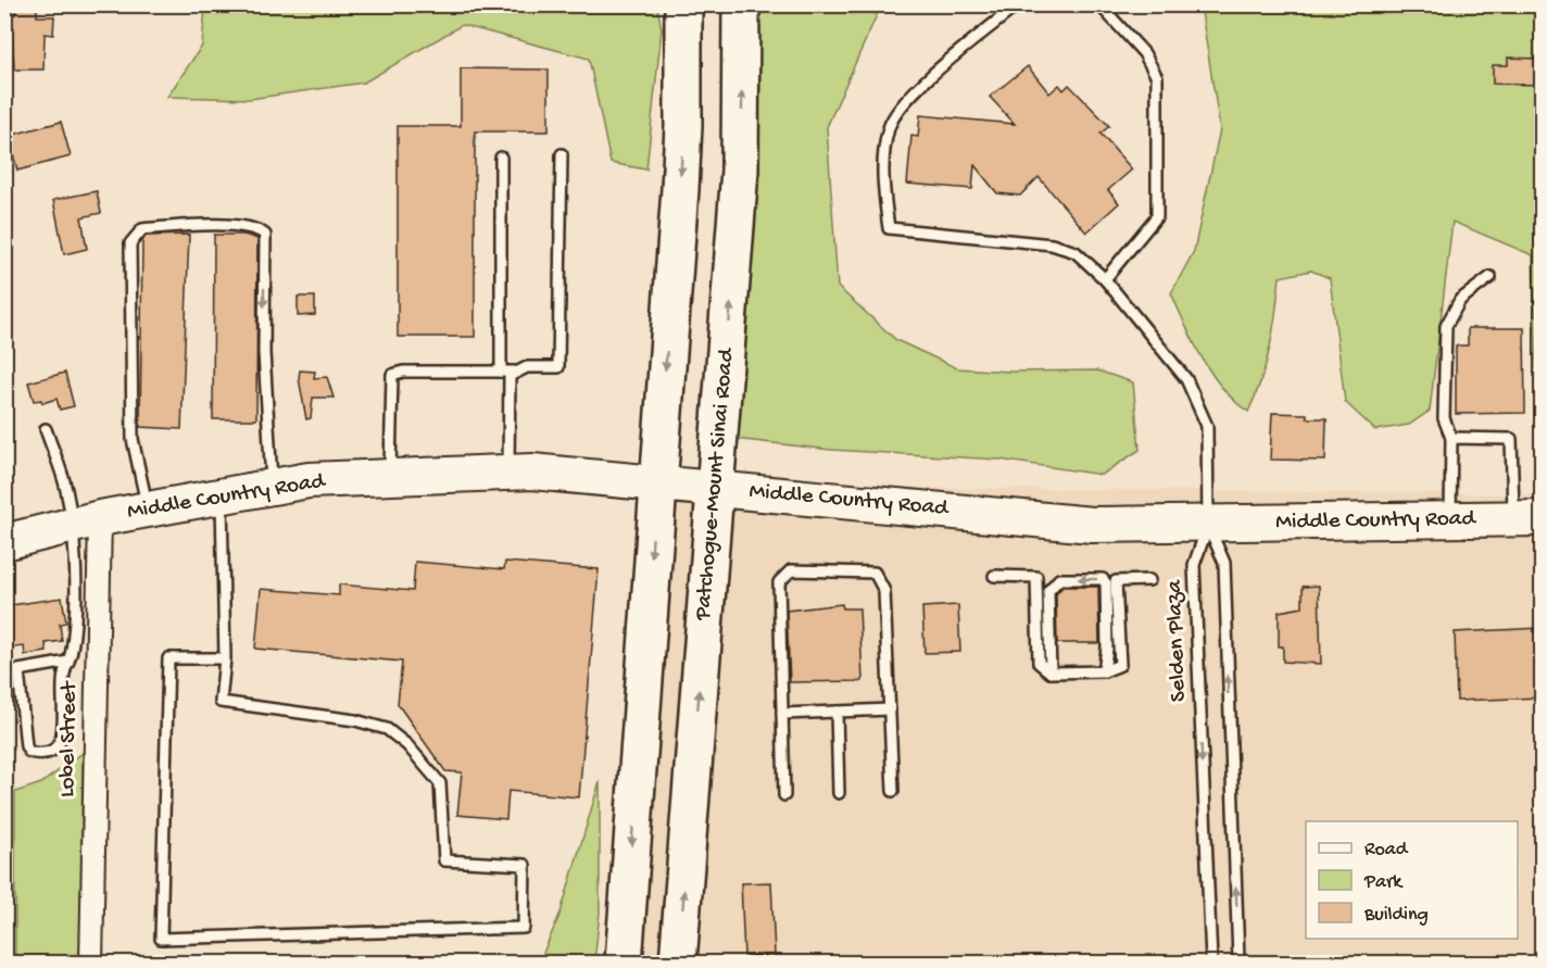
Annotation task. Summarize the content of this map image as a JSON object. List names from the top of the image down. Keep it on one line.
{"streets":{"highway":["Patchogue-Mount Sinai Road"],"main road":["Middle Country Road"],"street":["Lobel Street"],"lane":["Selden Plaza"]},"crossings":[["Patchogue-Mount Sinai Road","Middle Country Road"],["Middle Country Road","Selden Plaza"],["Middle Country Road","Lobel Street"]],"legend":["Road","Park","Building"]}
